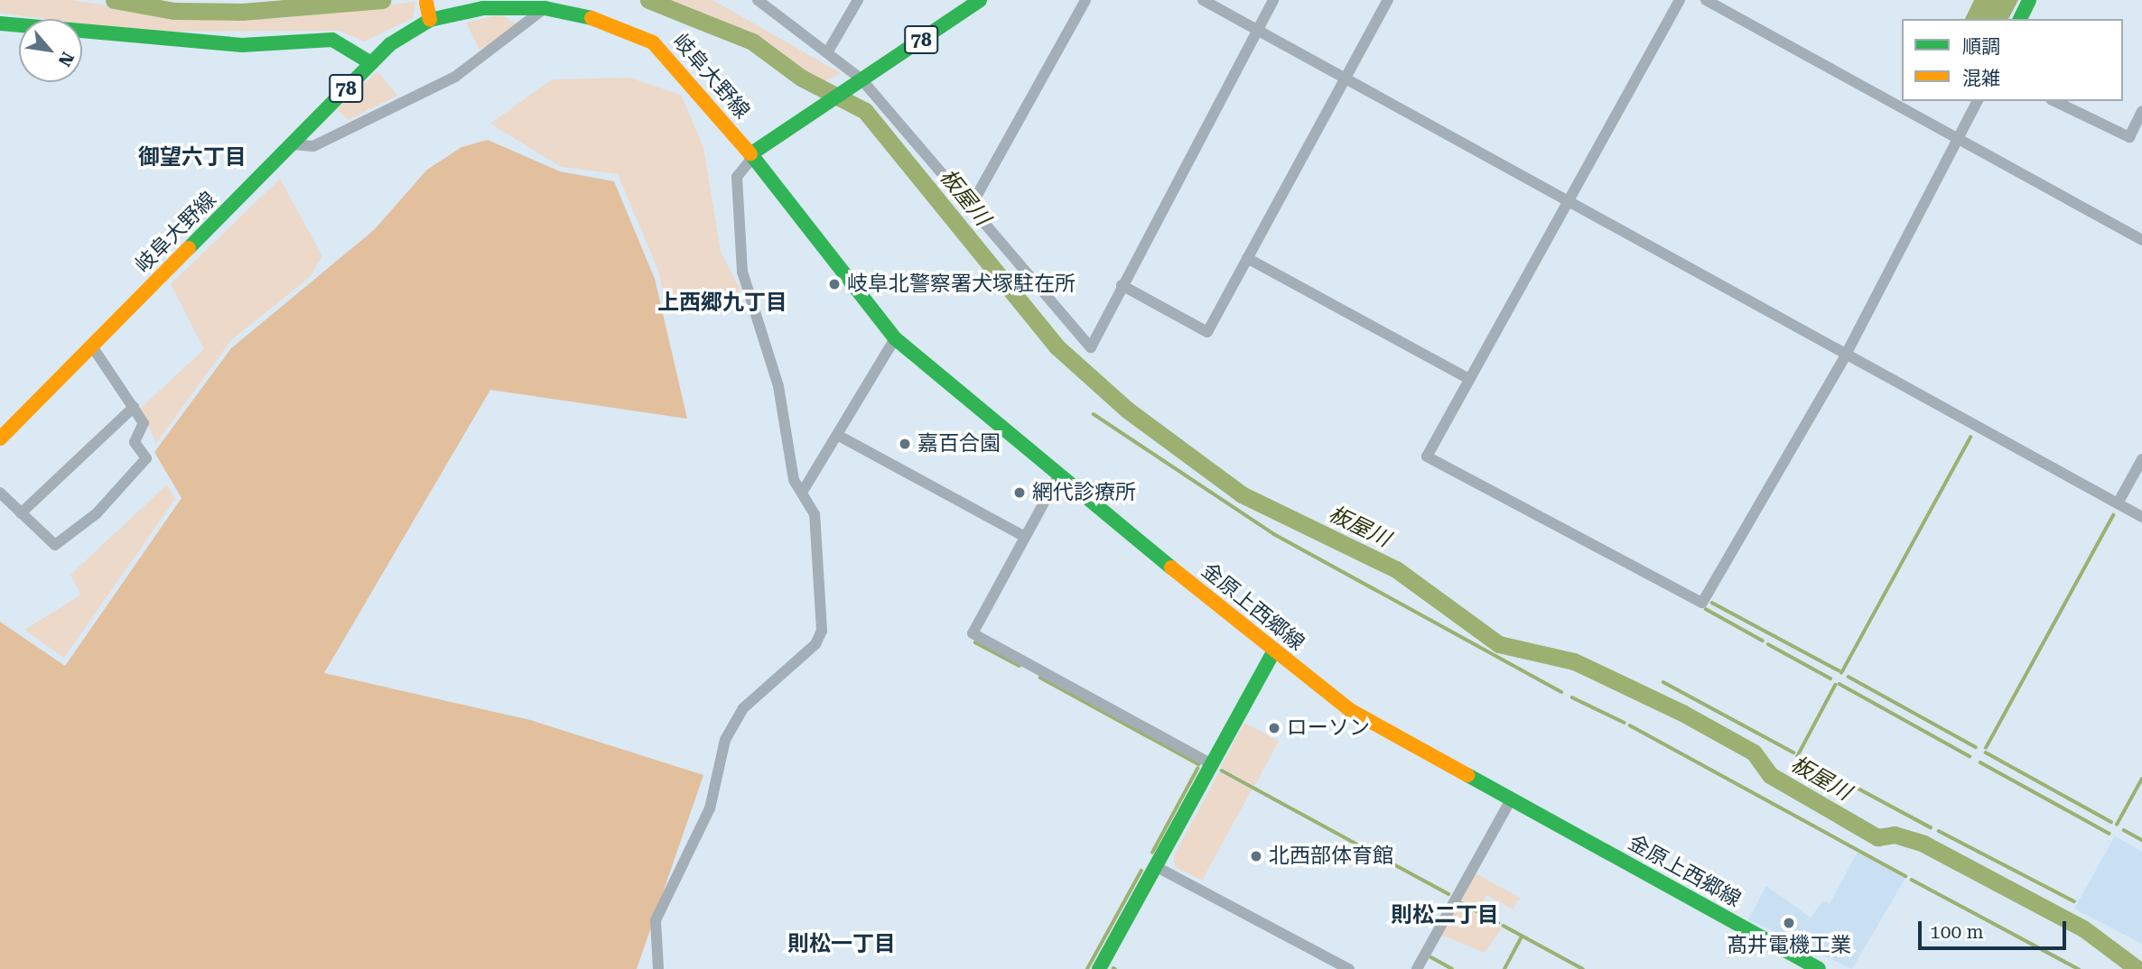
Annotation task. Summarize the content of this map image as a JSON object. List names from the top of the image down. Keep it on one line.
{"streets":{"main road":["78","岐阜大野線","金原上西郷線"]},"crossings":[["78","岐阜大野線"],["78","金原上西郷線"],["岐阜大野線","金原上西郷線"]],"districts":["御望六丁目","上西郷九丁目","則松二丁目","則松一丁目"],"water":["板屋川"],"places":["岐阜北警察署犬塚駐在所","嘉百合園","網代診療所","ローソン","北西部体育館","髙井電機工業"],"legend":["順調","混雑"],"scale_bar":"100 m","north":"bottom right"}
